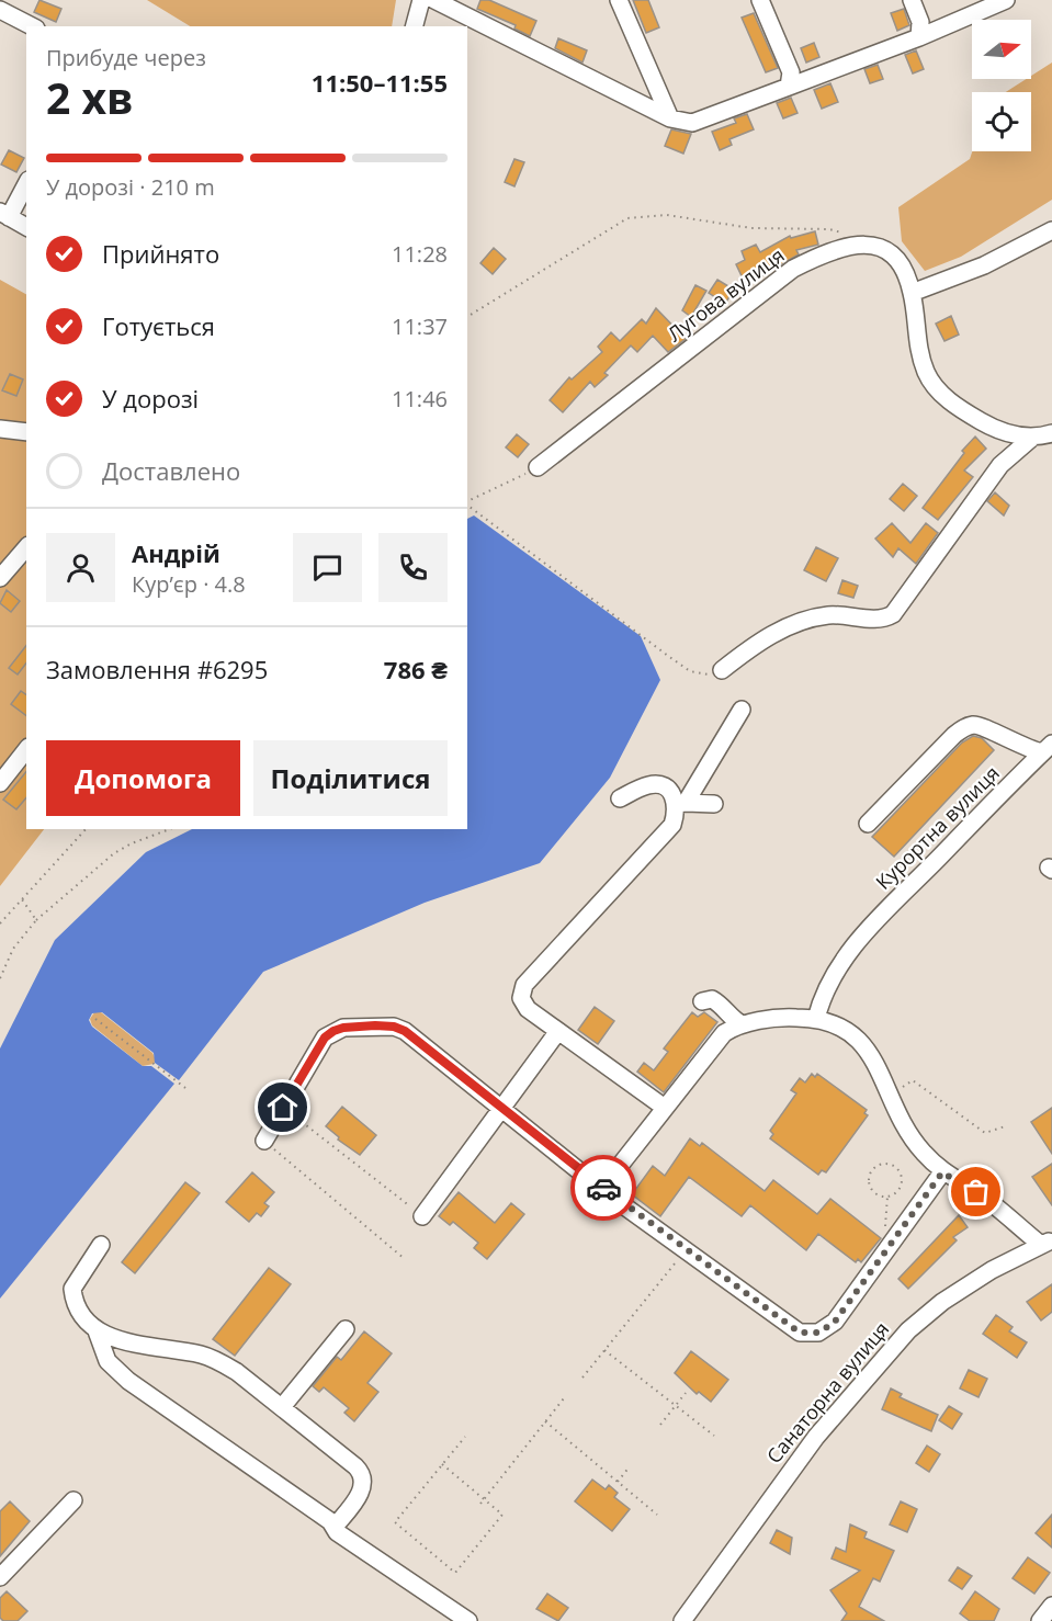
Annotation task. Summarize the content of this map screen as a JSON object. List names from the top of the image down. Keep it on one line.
{"streets":{"street":["Лугова вулиця","Курортна вулиця","Санаторна вулиця"]},"north":"right","page":{"heading":["2 хв","Прибуде через","11:50–11:55"],"panel":["Андрій","Кур’єр · 4.8","Замовлення #6295","786 ₴"],"bar":"У дорозі · 210 m","list":[["Прийнято","11:28"],["Готується","11:37"],["У дорозі","11:46"],"Доставлено"],"buttons":["Допомога","Поділитися"]}}
